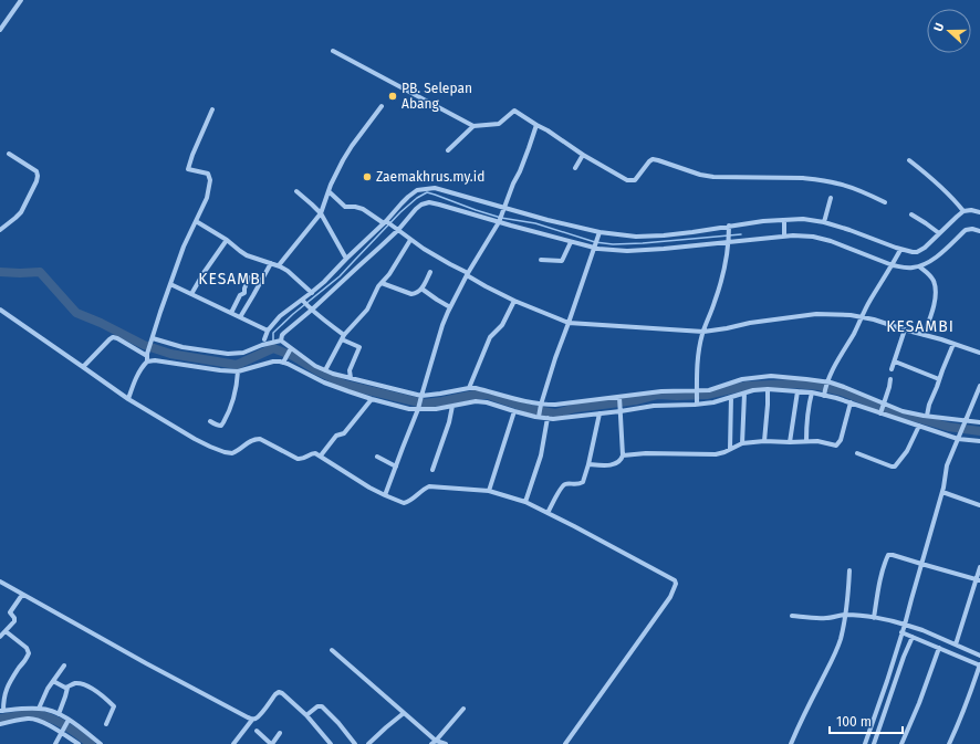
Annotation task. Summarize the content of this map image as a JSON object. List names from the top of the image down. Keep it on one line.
{"districts":["KESAMBI","KESAMBI"],"places":["PB. Selepan Abang","Zaemakhrus.my.id"],"scale_bar":"100 m","north":"left"}
